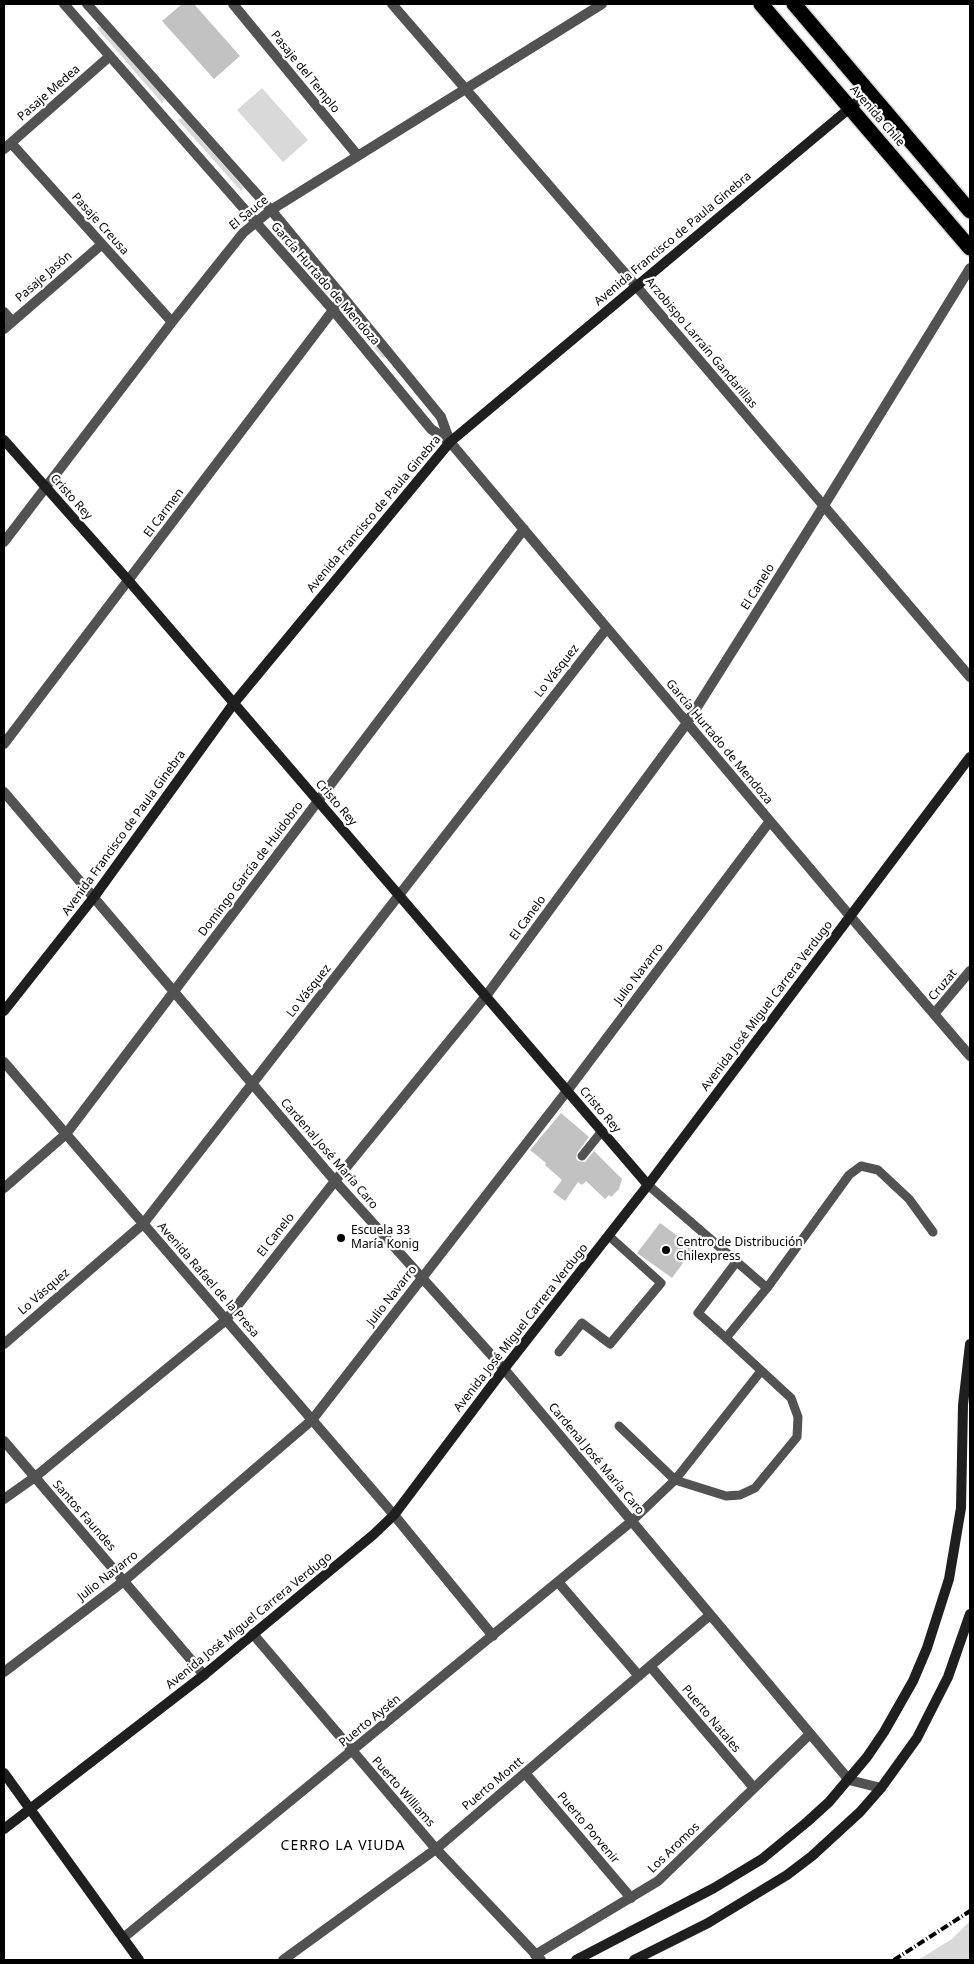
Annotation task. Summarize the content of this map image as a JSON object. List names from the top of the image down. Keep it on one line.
{"streets":{"highway":["Avenida Chile"],"street":["Pasaje del Templo","Pasaje Medea","El Sauce","Pasaje Creusa","Avenida Francisco de Paula Ginebra","Pasaje Jasón","García Hurtado de Mendoza","Arzobispo Larraín Gandarillas","Cristo Rey","El Carmen","El Canelo","Lo Vásquez","Domingo García de Huidobro","Julio Navarro","Cruzat","Avenida José Miguel Carrera Verdugo","Cardenal José María Caro","Avenida Rafael de la Presa","Santos Faundes","Puerto Natales","Puerto Aysén","Puerto Montt","Puerto Williams","Puerto Porvenir","Los Aromos"]},"crossings":[["Pasaje del Templo","El Sauce"],["Pasaje Medea","Pasaje Creusa"],["Pasaje Medea","García Hurtado de Mendoza"],["Avenida Chile","Avenida Francisco de Paula Ginebra"],["El Sauce","Pasaje Creusa"],["El Sauce","García Hurtado de Mendoza"],["El Sauce","Arzobispo Larraín Gandarillas"],["El Sauce","Cristo Rey"],["Pasaje Creusa","Pasaje Jasón"],["Avenida Francisco de Paula Ginebra","García Hurtado de Mendoza"],["Avenida Francisco de Paula Ginebra","Arzobispo Larraín Gandarillas"],["Avenida Francisco de Paula Ginebra","Cristo Rey"],["Avenida Francisco de Paula Ginebra","Cardenal José María Caro"],["García Hurtado de Mendoza","El Carmen"],["García Hurtado de Mendoza","El Canelo"],["García Hurtado de Mendoza","Lo Vásquez"],["García Hurtado de Mendoza","Domingo García de Huidobro"],["García Hurtado de Mendoza","Julio Navarro"],["García Hurtado de Mendoza","Cruzat"],["García Hurtado de Mendoza","Avenida José Miguel Carrera Verdugo"],["Arzobispo Larraín Gandarillas","El Canelo"],["Cristo Rey","El Carmen"],["Cristo Rey","El Canelo"],["Cristo Rey","Lo Vásquez"],["Cristo Rey","Domingo García de Huidobro"],["Cristo Rey","Julio Navarro"],["Cristo Rey","Avenida José Miguel Carrera Verdugo"],["El Canelo","Cardenal José María Caro"],["El Canelo","Avenida Rafael de la Presa"],["El Canelo","Santos Faundes"],["Lo Vásquez","Cardenal José María Caro"],["Lo Vásquez","Avenida Rafael de la Presa"],["Domingo García de Huidobro","Cardenal José María Caro"],["Domingo García de Huidobro","Avenida Rafael de la Presa"],["Julio Navarro","Cardenal José María Caro"],["Julio Navarro","Avenida Rafael de la Presa"],["Julio Navarro","Santos Faundes"],["Avenida José Miguel Carrera Verdugo","Cardenal José María Caro"],["Avenida José Miguel Carrera Verdugo","Avenida Rafael de la Presa"],["Avenida José Miguel Carrera Verdugo","Santos Faundes"],["Avenida José Miguel Carrera Verdugo","Puerto Williams"],["Cardenal José María Caro","Puerto Aysén"],["Cardenal José María Caro","Puerto Montt"],["Cardenal José María Caro","Los Aromos"],["Puerto Natales","Puerto Montt"],["Puerto Natales","Los Aromos"],["Puerto Aysén","Puerto Williams"],["Puerto Montt","Puerto Williams"],["Puerto Montt","Puerto Porvenir"],["Puerto Williams","Los Aromos"],["Puerto Porvenir","Los Aromos"]],"districts":["CERRO LA VIUDA"],"places":["Escuela 33 María Konig","Centro de Distribución Chilexpress"]}
